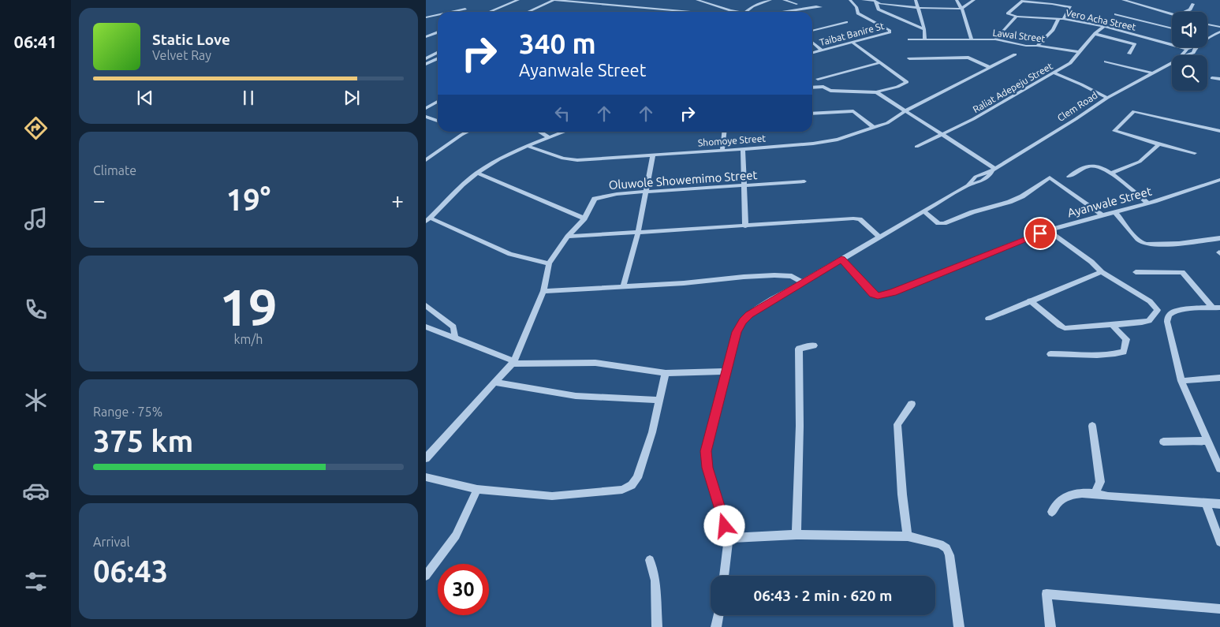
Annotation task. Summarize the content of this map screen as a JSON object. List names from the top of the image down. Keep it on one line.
{"streets":{"street":["Vero Acha Street","Taibat Banire St","Lawal Street","Raliat Adepeju Street","Clem Road","Shomoye Street","Oluwole Showemimo Street","Ayanwale Street"]},"crossings":[["Vero Acha Street","Raliat Adepeju Street"],["Vero Acha Street","Clem Road"],["Lawal Street","Raliat Adepeju Street"]],"page":{"tabs":"06:41","turn":["340 m","Ayanwale Street"],"song":["Static Love","Velvet Ray"],"tile":["Climate",["19","km/h"],["Range · 75%","375 km"],["Arrival","06:43"]],"heat":["−","19°","+"],"limit":"30","trip":"06:43 · 2 min · 620 m"}}
